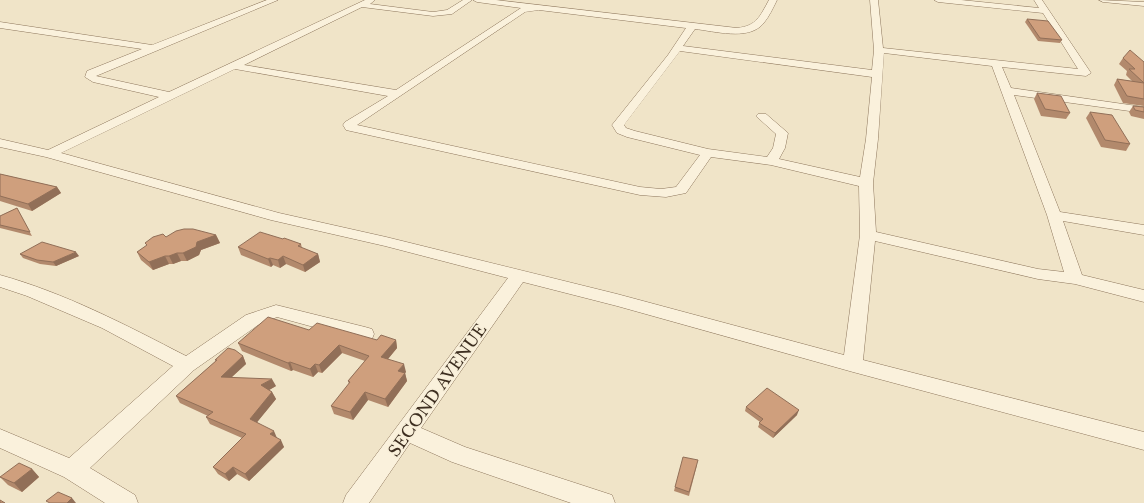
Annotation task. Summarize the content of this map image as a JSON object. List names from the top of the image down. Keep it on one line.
{"streets":{"street":["SECOND AVENUE"]}}
